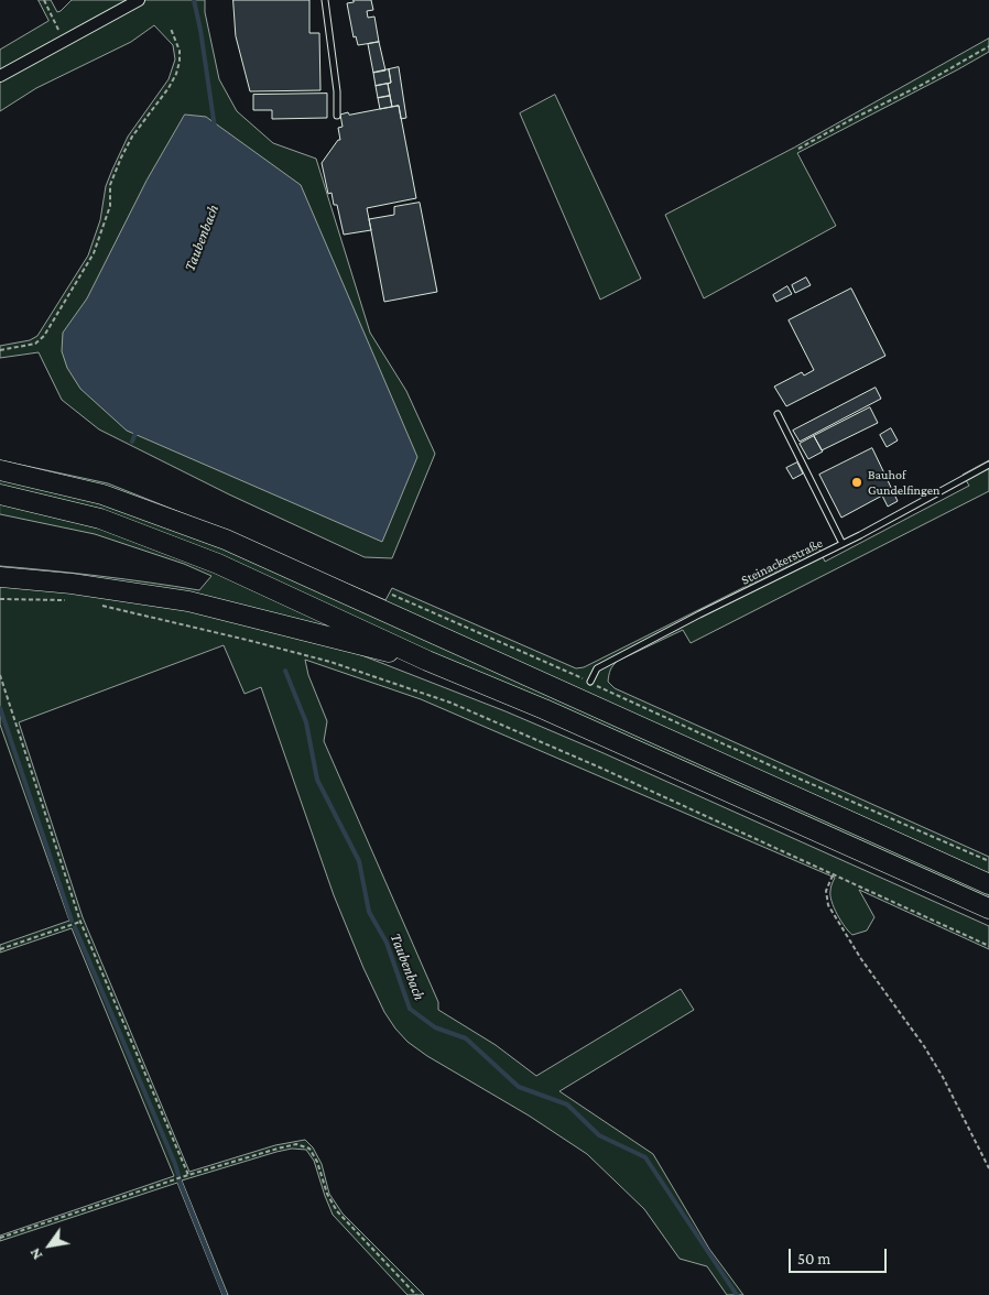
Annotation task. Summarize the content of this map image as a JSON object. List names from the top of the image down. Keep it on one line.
{"streets":{"lane":["Steinackerstraße"]},"water":["Taubenbach"],"places":["Bauhof Gundelfingen"],"scale_bar":"50 m","north":"bottom left"}
